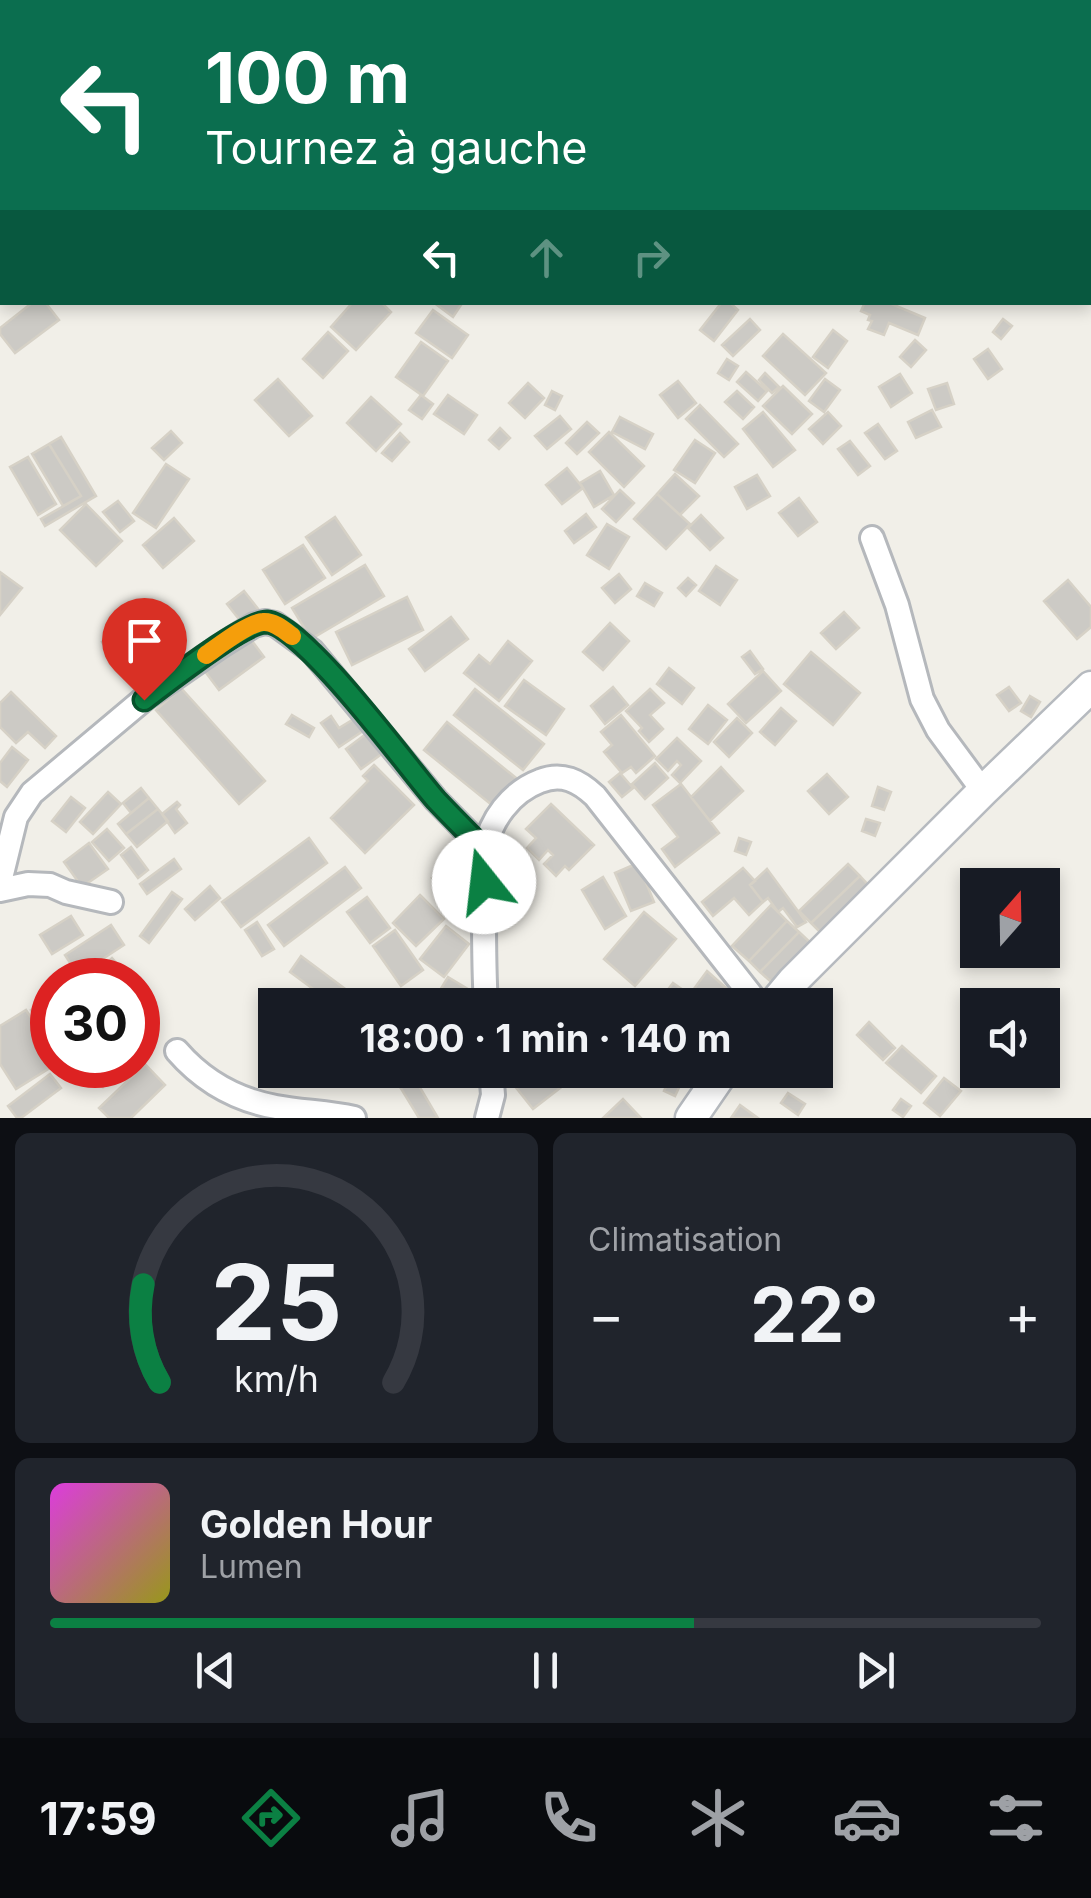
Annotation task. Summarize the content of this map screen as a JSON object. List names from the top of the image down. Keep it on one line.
{"north":"top","page":{"turn":["100 m","Tournez à gauche"],"limit":"30","trip":"18:00 · 1 min · 140 m","tile":"Climatisation","heat":["−","22°","+"],"song":["Golden Hour","Lumen"],"tabs":"17:59","gauge":["25","km/h"]}}
